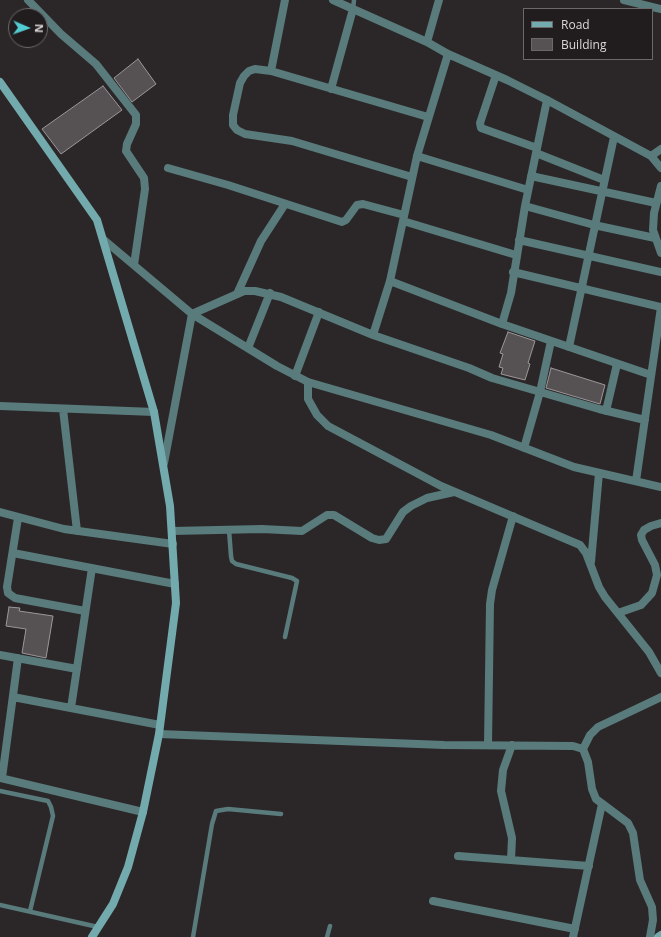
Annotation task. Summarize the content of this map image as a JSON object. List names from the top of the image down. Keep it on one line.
{"legend":["Road","Building"],"north":"right"}
